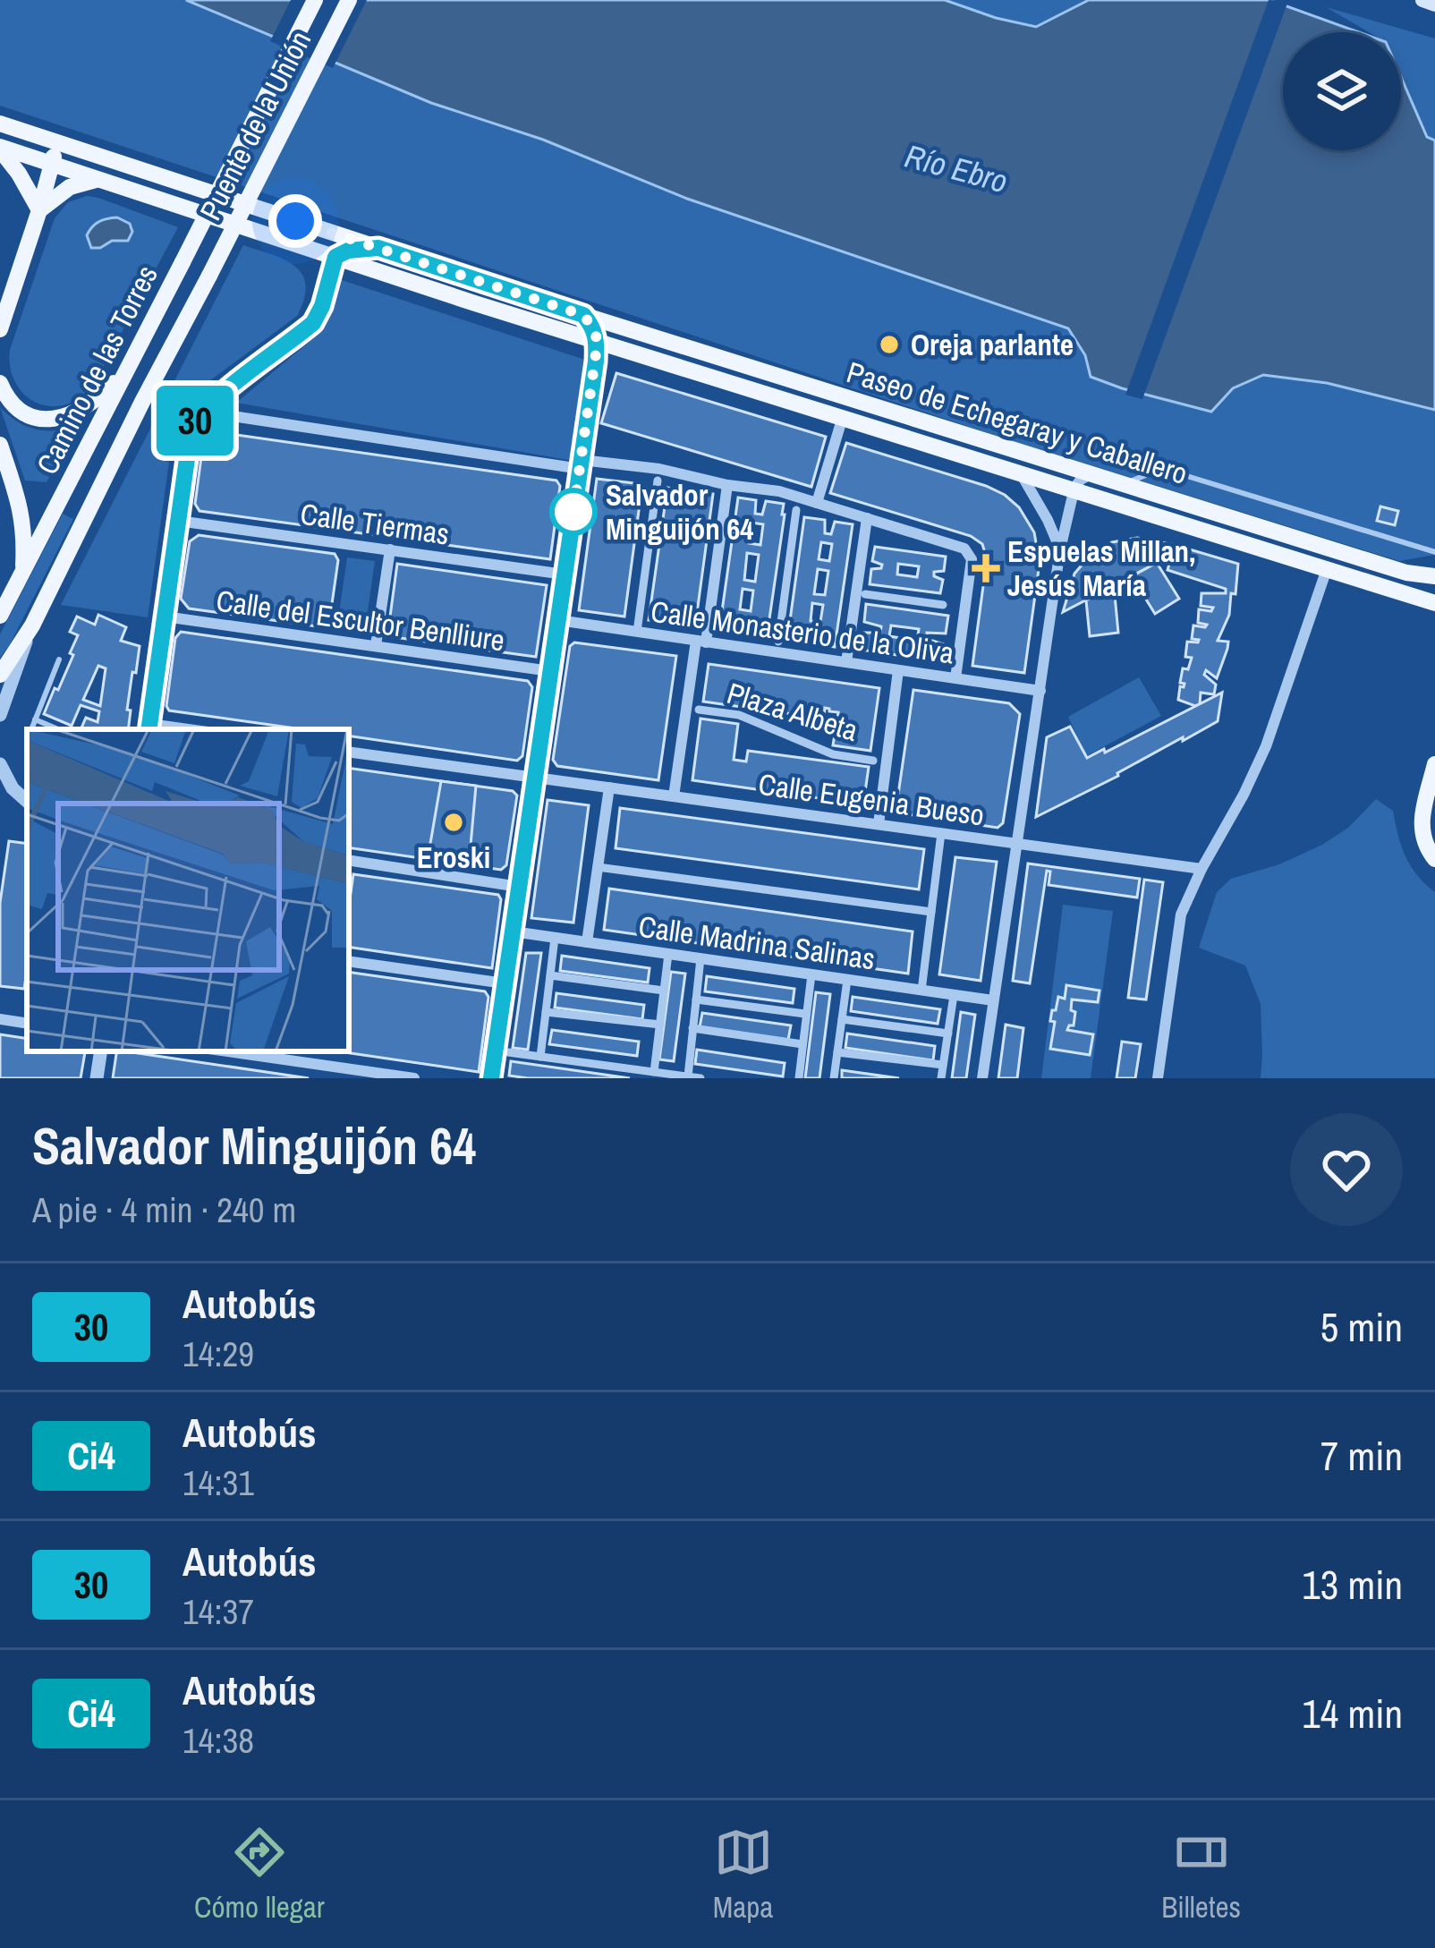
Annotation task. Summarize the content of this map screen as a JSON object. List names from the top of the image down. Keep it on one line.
{"streets":{"main road":["Puente de la Unión","Camino de las Torres","Paseo de Echegaray y Caballero"],"street":["Calle Tiermas","Calle del Escultor Benlliure","Calle Monasterio de la Oliva","Plaza Albeta","Calle Eugenia Bueso","Calle Madrina Salinas"]},"crossings":[["Puente de la Unión","Camino de las Torres"]],"water":["Río Ebro"],"places":{"other":["Oreja parlante","Salvador Minguijón 64","Eroski"],"health":["Espuelas Millan, Jesús María"]},"lines":["bus line 30"],"page":{"on_map":"30","heading":["Salvador Minguijón 64","A pie · 4 min · 240 m"],"list":[{"mark":"30","name":"Autobús","note":"14:29","value":"5 min"},{"mark":"Ci4","name":"Autobús","note":"14:31","value":"7 min"},{"mark":"30","name":"Autobús","note":"14:37","value":"13 min"},{"mark":"Ci4","name":"Autobús","note":"14:38","value":"14 min"}],"tabs":["Cómo llegar","Mapa","Billetes"]}}
